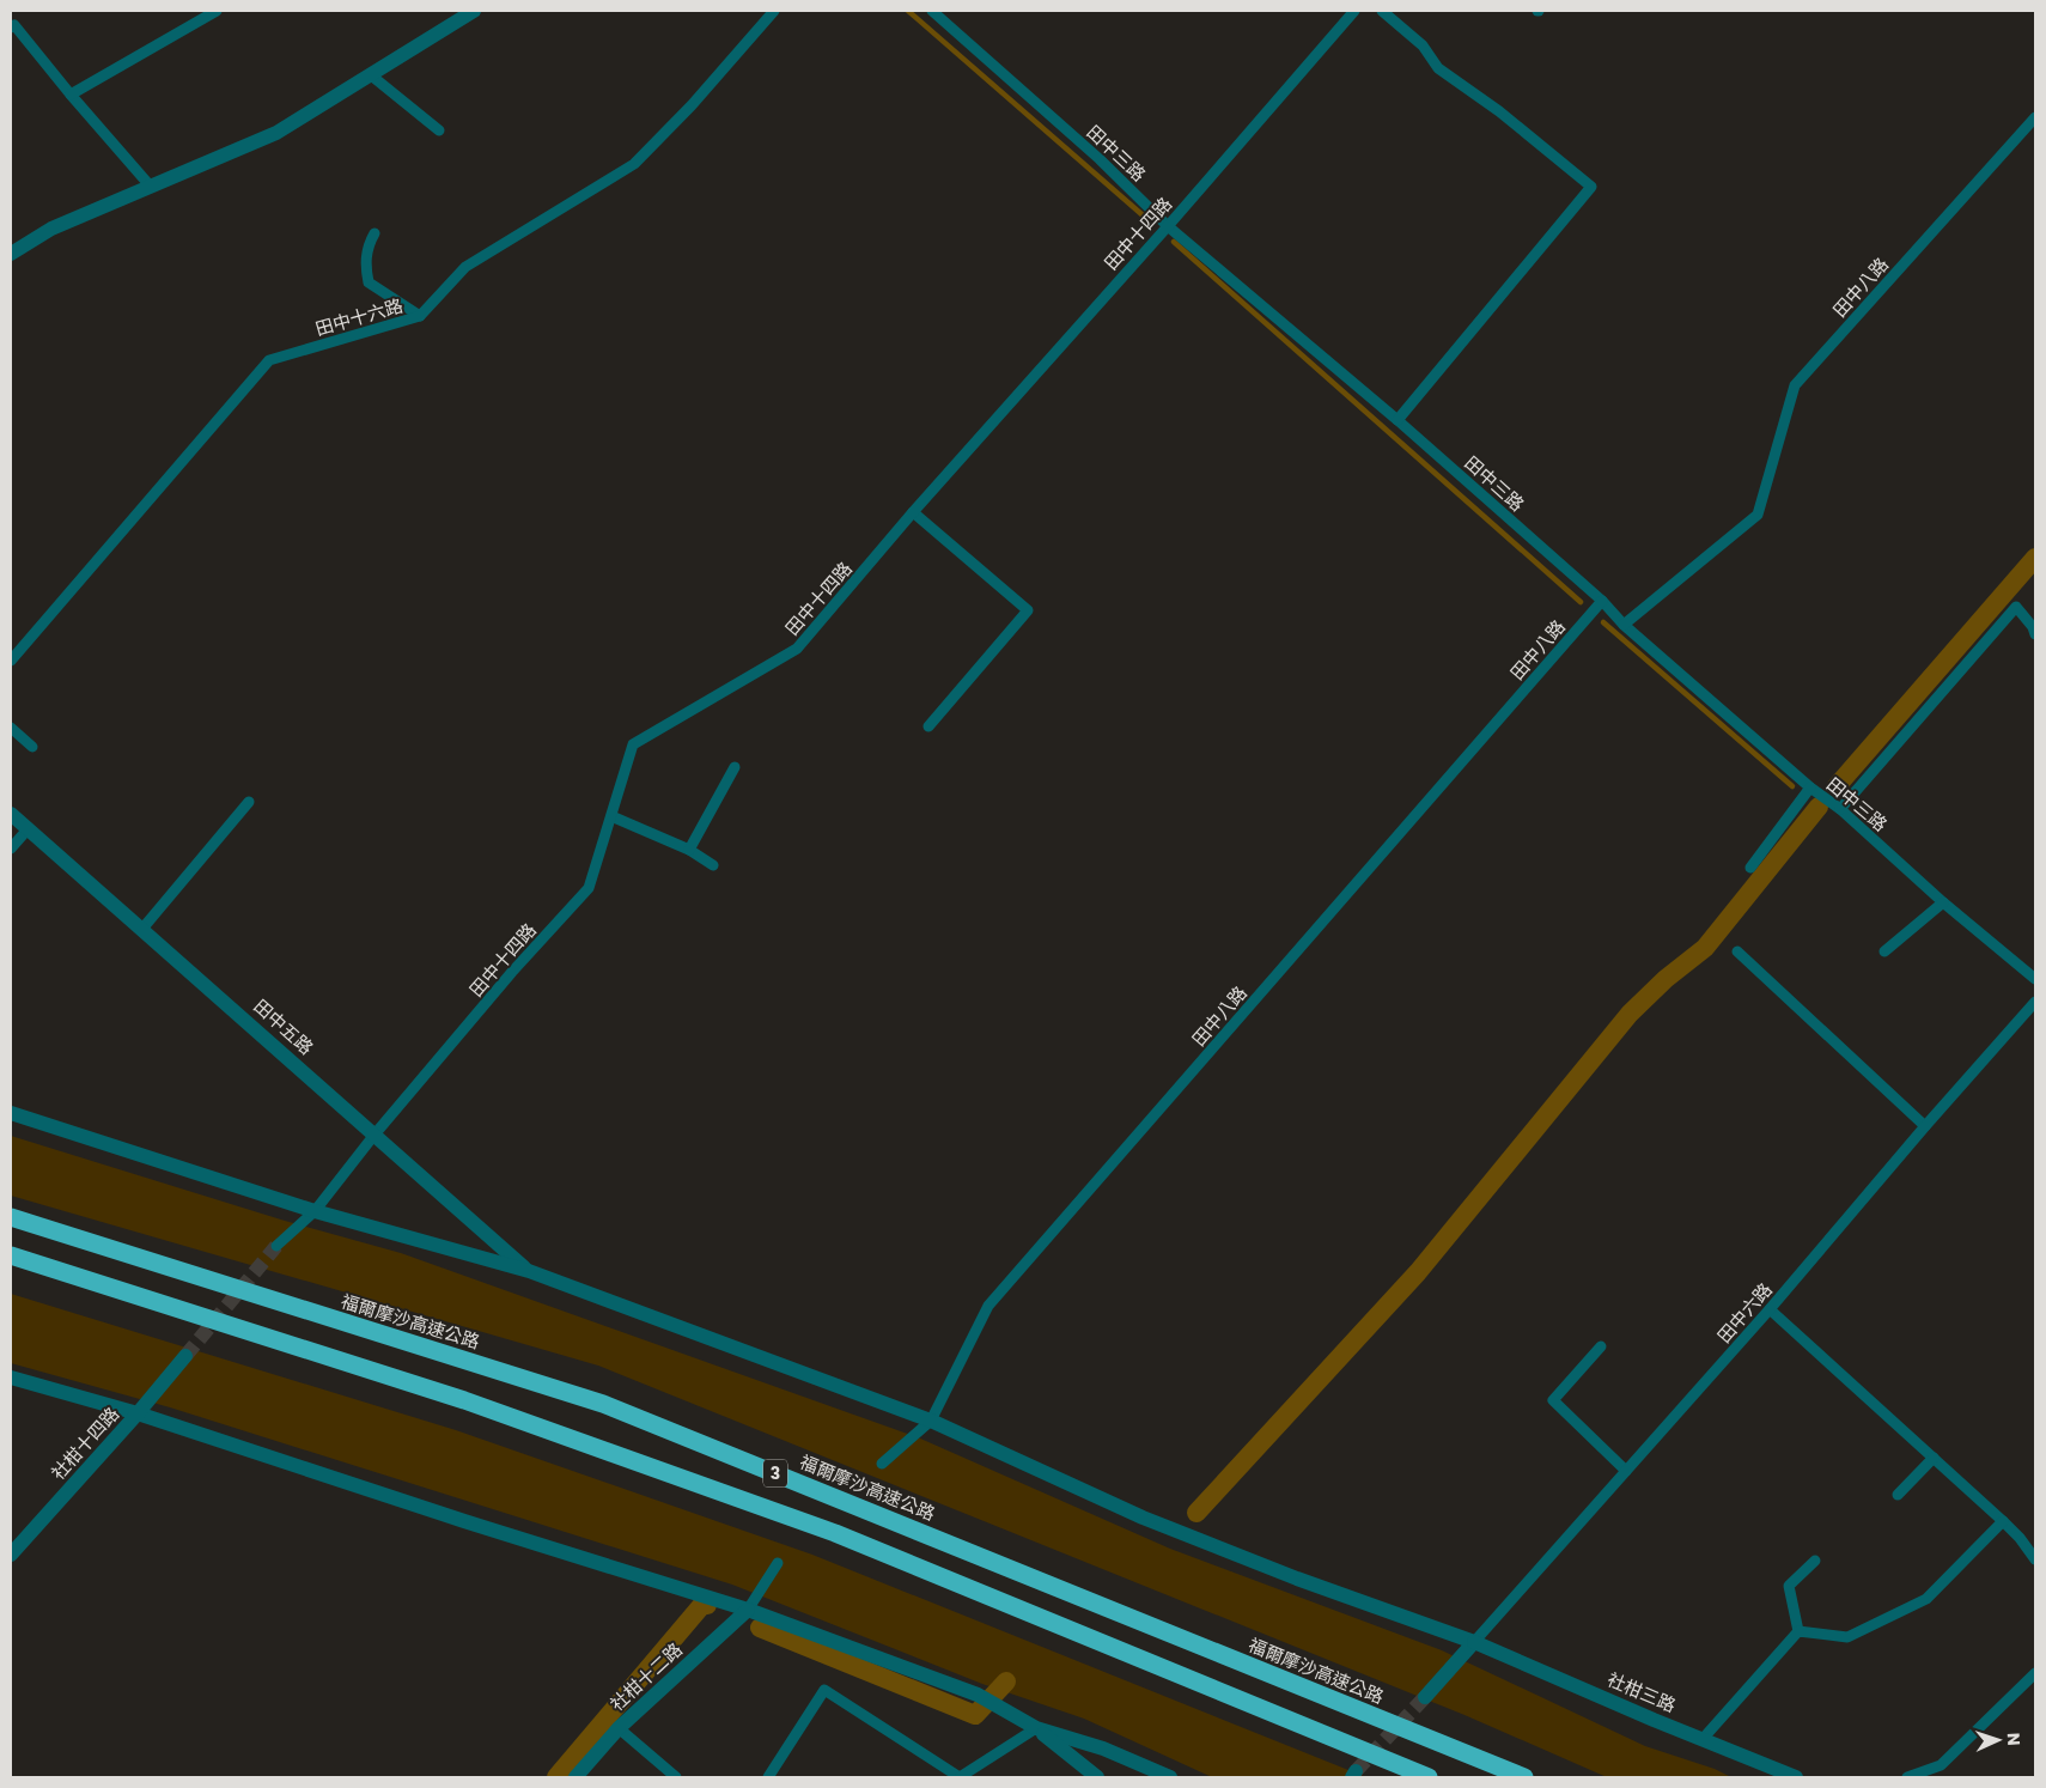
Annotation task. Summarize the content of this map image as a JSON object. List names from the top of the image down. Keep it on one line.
{"streets":{"highway":["福爾摩沙高速公路","3"],"street":["田中五路","社柑十四路","社柑十二路","社柑三路"],"lane":["田中三路","田中十四路","田中八路","田中十六路","田中六路"]},"crossings":[["田中三路","田中十四路"],["田中三路","田中八路"],["田中十四路","田中五路"],["田中十四路","社柑三路"],["田中八路","社柑三路"],["田中五路","社柑三路"],["田中六路","社柑三路"]],"north":"right"}
